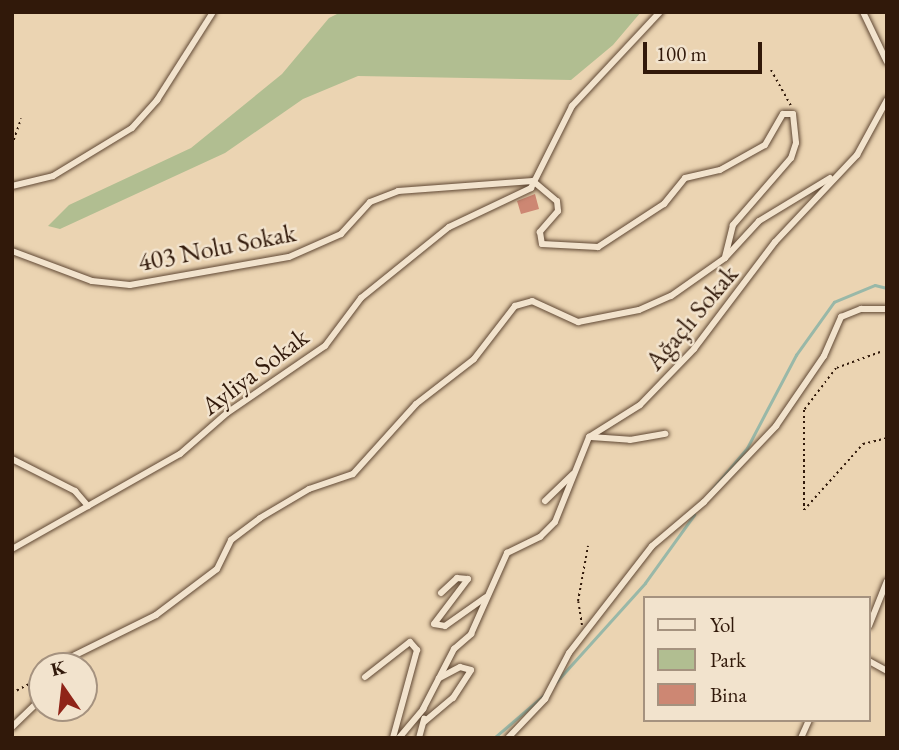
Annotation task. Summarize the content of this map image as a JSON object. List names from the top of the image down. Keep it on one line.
{"streets":{"street":["403 Nolu Sokak","Ağaçlı Sokak","Ayliya Sokak"]},"crossings":[["403 Nolu Sokak","Ayliya Sokak"]],"legend":["Yol","Park","Bina"],"scale_bar":"100 m","north":"top"}
